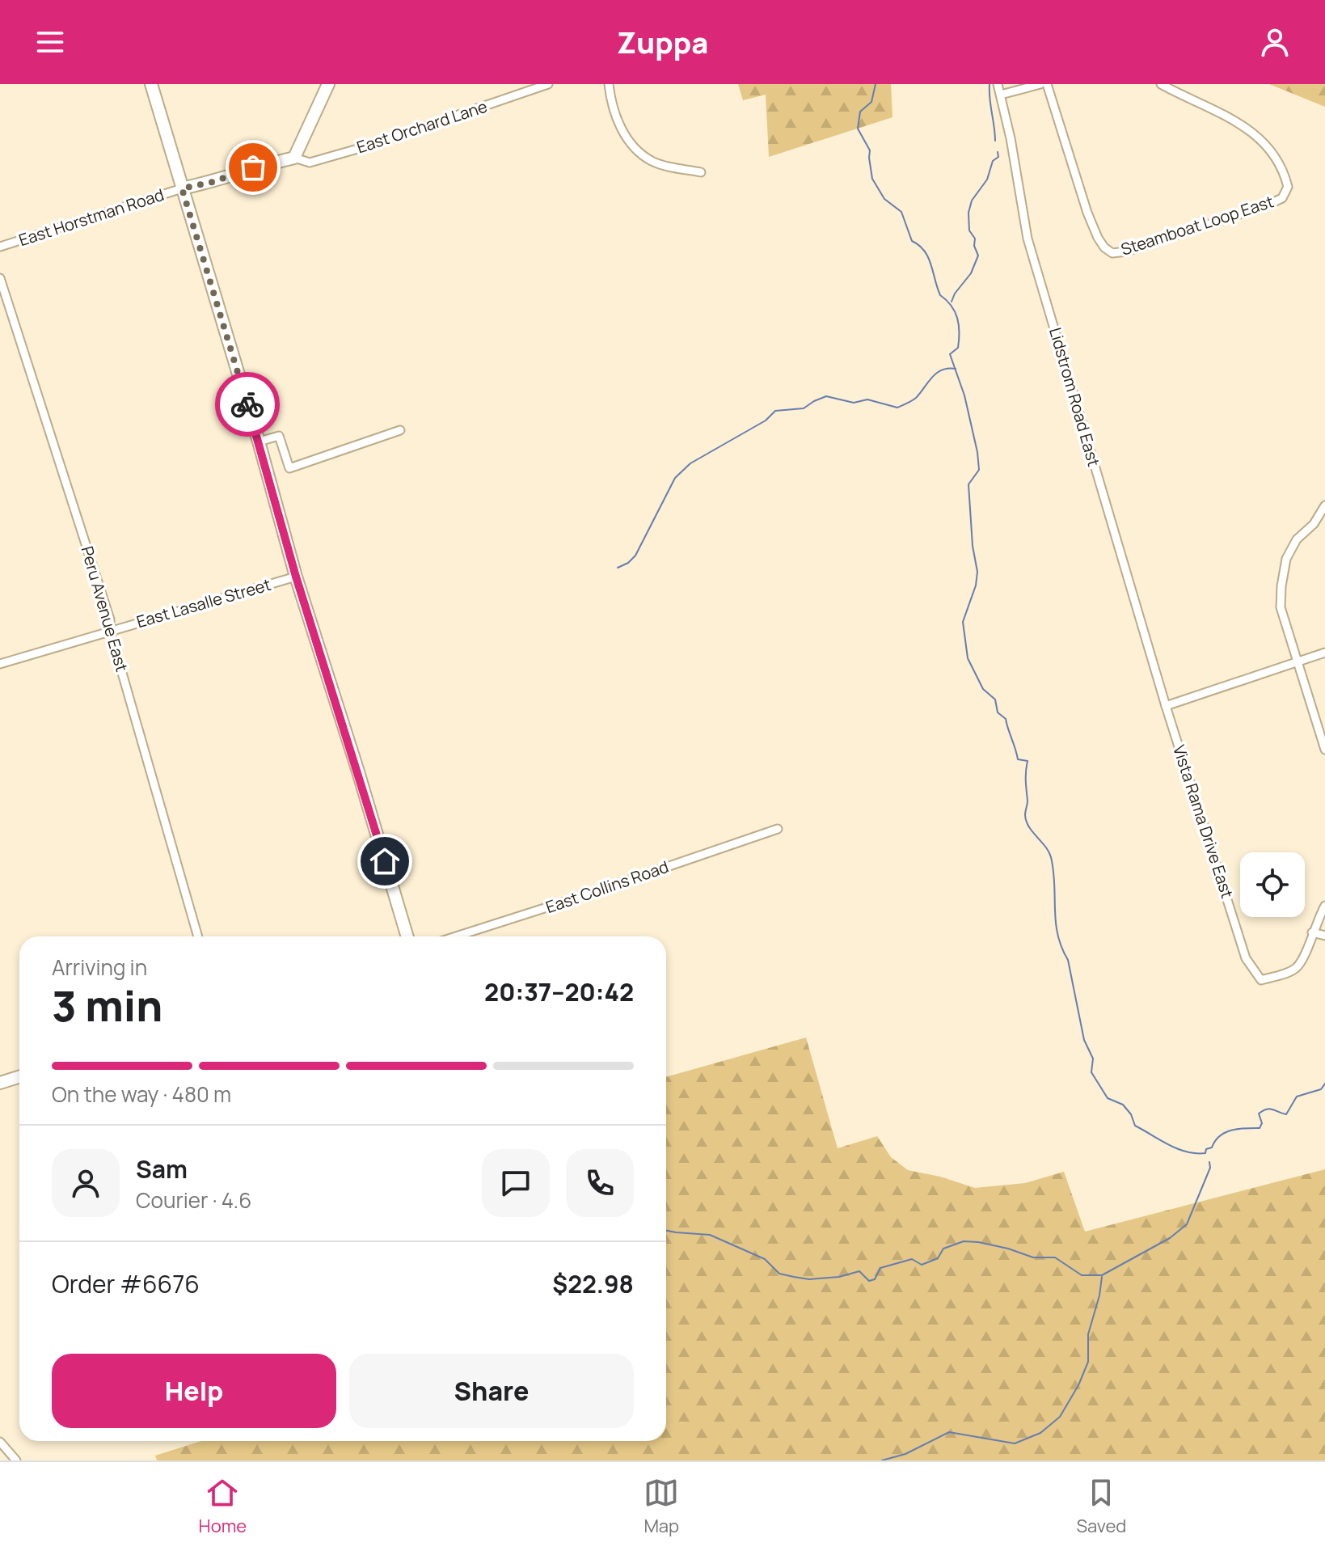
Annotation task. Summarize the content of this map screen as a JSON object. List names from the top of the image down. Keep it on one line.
{"streets":{"street":["East Orchard Lane","East Horstman Road","Steamboat Loop East","Lidstrom Road East","East Lasalle Street","Peru Avenue East","Vista Rama Drive East","East Collins Road"]},"crossings":[["Lidstrom Road East","Vista Rama Drive East"],["East Lasalle Street","Peru Avenue East"]],"page":{"header":"Zuppa","heading":["3 min","Arriving in","20:37–20:42"],"panel":["Sam","Courier · 4.6","Order #6676","$22.98"],"bar":"On the way · 480 m","buttons":["Help","Share"],"tabs":["Home","Map","Saved"]}}
